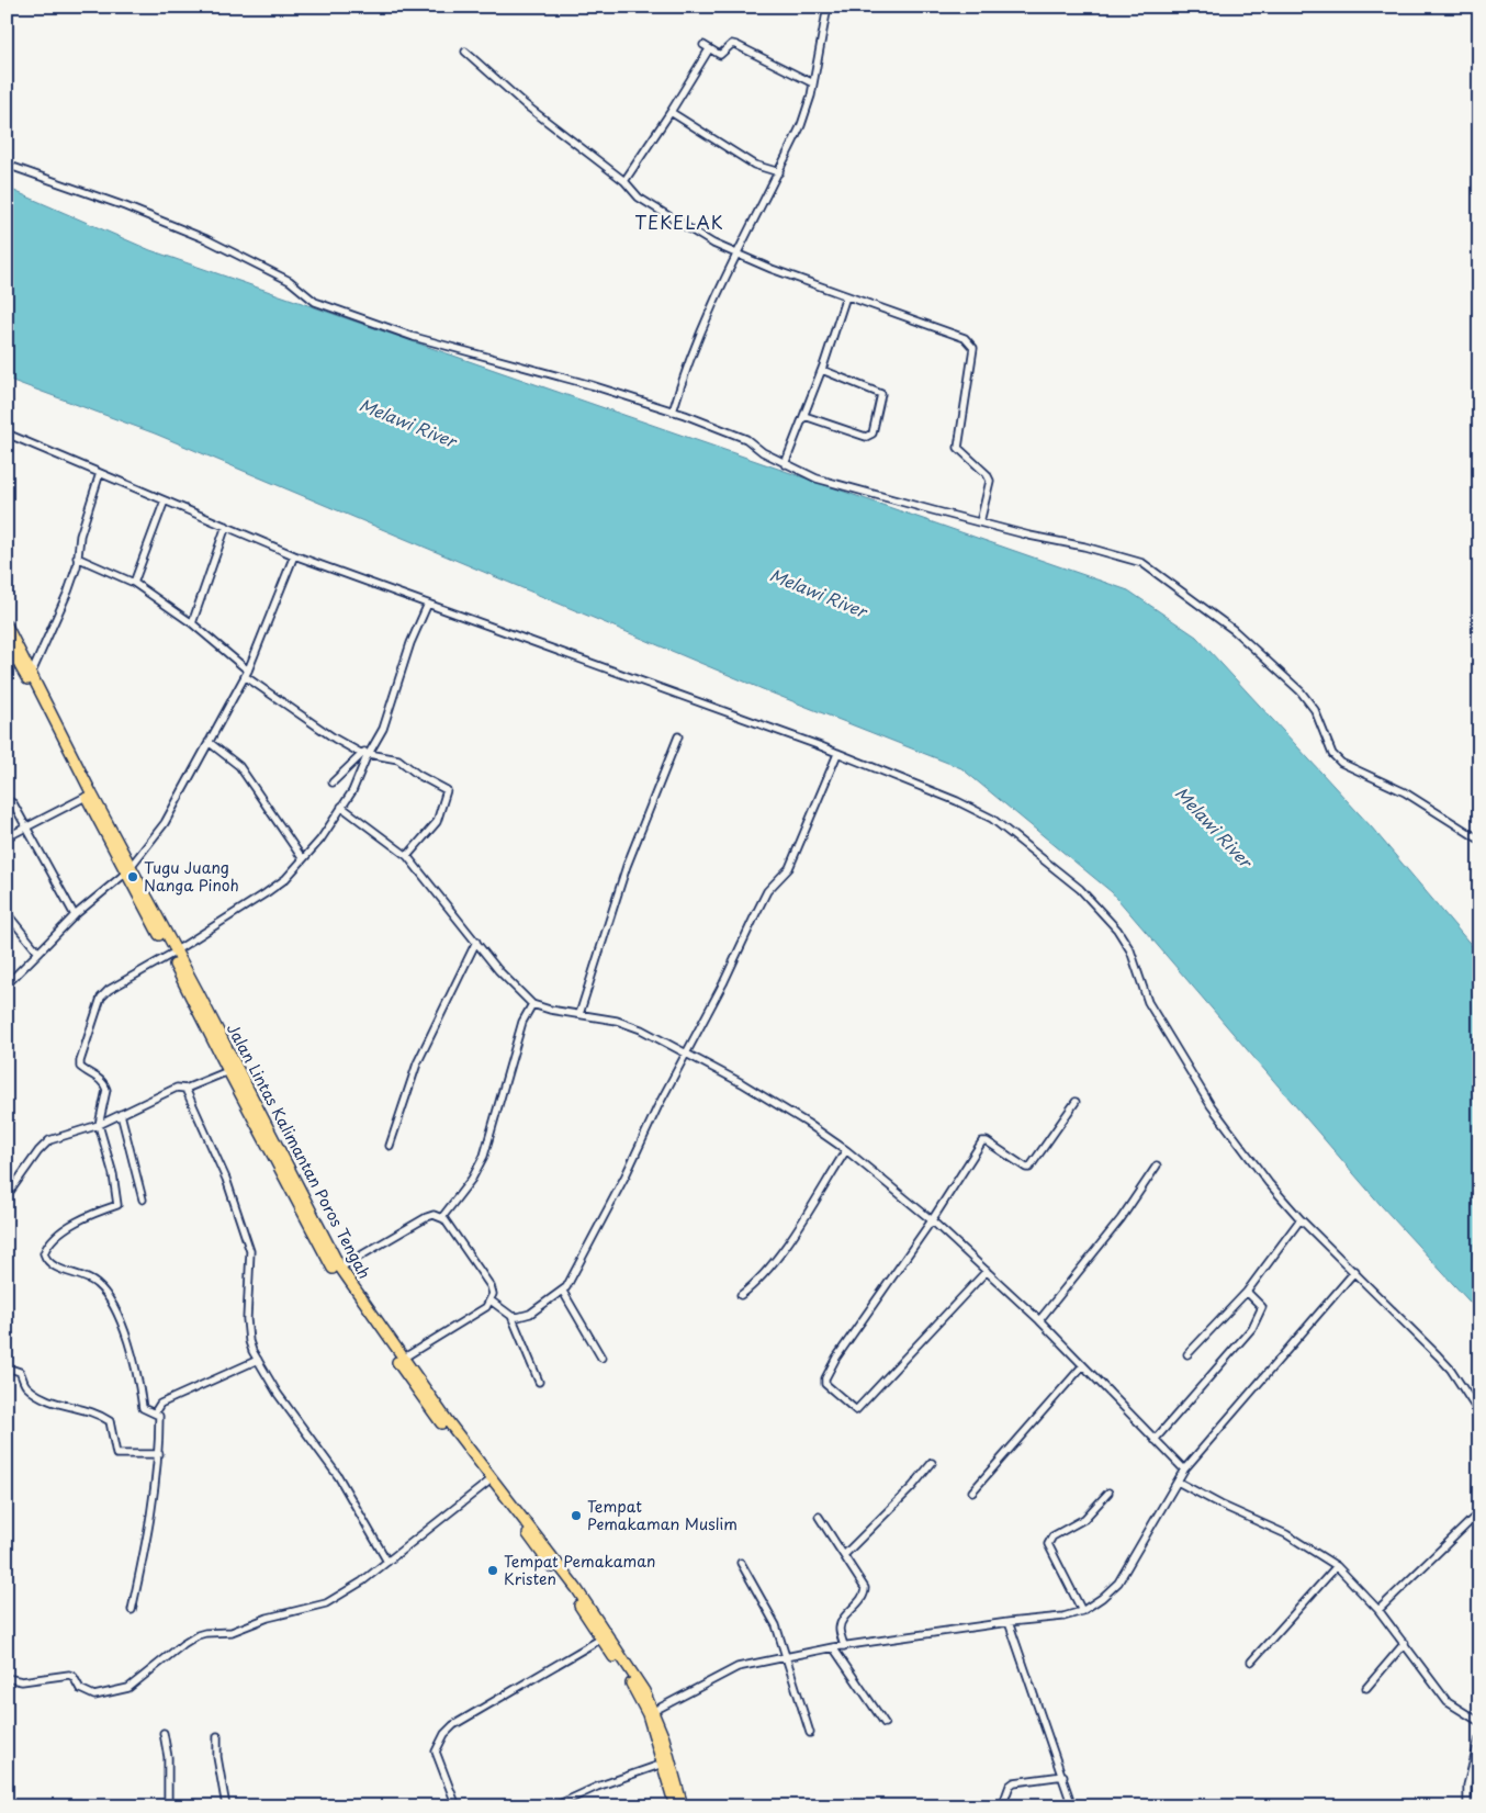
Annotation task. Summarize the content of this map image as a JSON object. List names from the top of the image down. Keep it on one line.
{"streets":{"main road":["Jalan Lintas Kalimantan Poros Tengah"]},"districts":["TEKELAK"],"water":["Melawi River"],"places":["Tugu Juang Nanga Pinoh","Tempat Pemakaman Muslim","Tempat Pemakaman Kristen"]}
